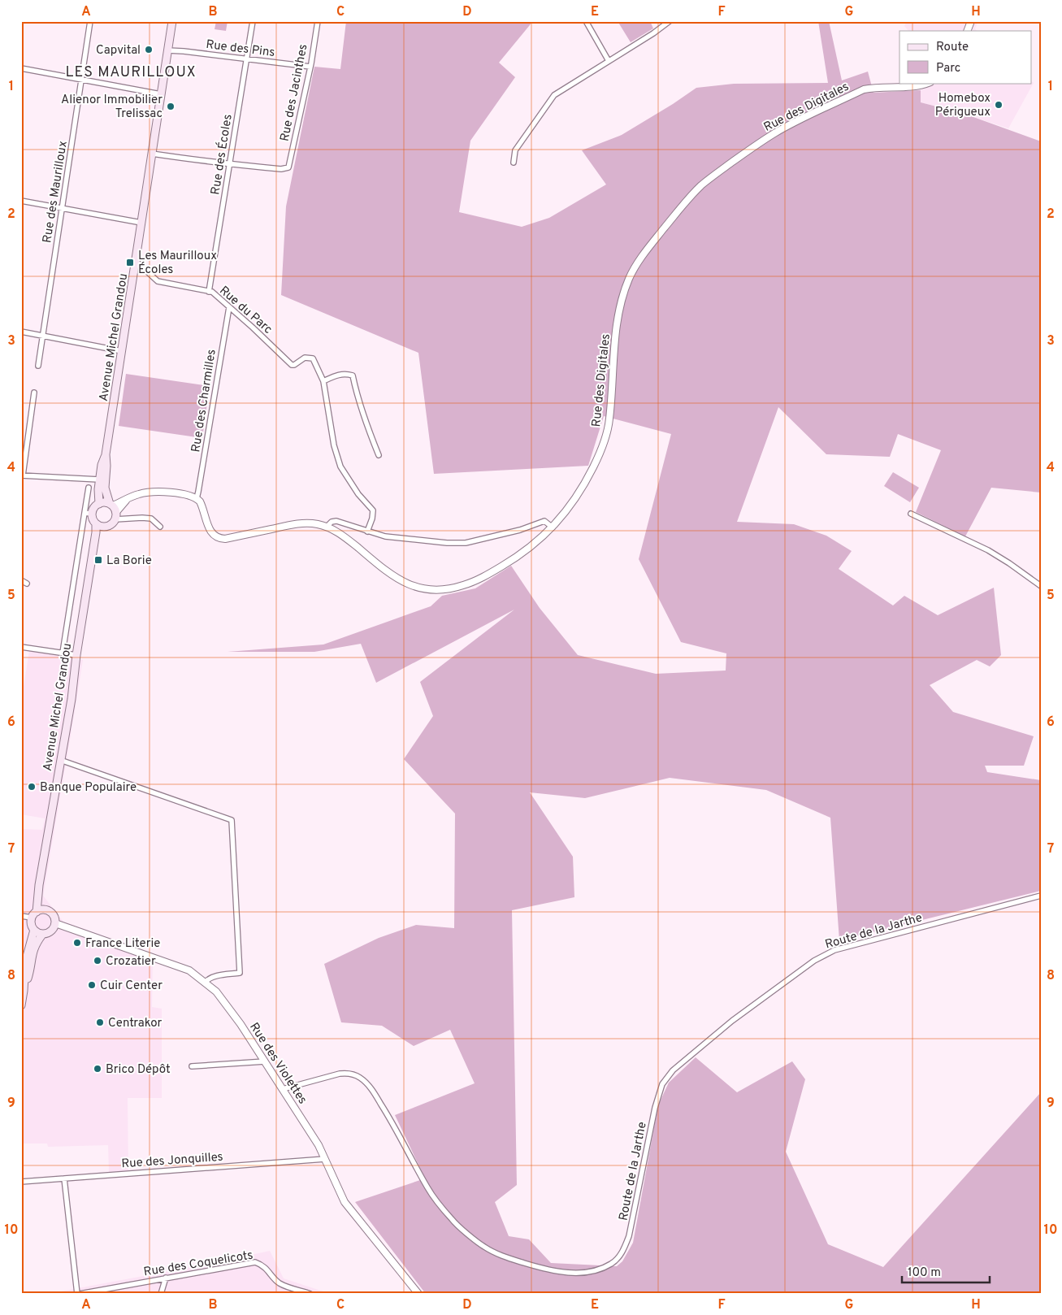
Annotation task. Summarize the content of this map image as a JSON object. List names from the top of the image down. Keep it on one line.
{"streets":{"main road":["Avenue Michel Grandou"],"street":["Rue des Pins","Rue des Jacinthes","Rue des Digitales","Rue des Écoles","Rue des Maurilloux","Rue du Parc","Rue des Charmilles","Route de la Jarthe","Rue des Violettes","Rue des Jonquilles","Rue des Coquelicots"]},"crossings":[["Rue des Pins","Rue des Jacinthes"],["Rue des Pins","Rue des Écoles"],["Rue des Pins","Avenue Michel Grandou"],["Rue des Jacinthes","Rue des Écoles"],["Rue des Digitales","Rue des Charmilles"],["Rue des Écoles","Rue du Parc"],["Rue du Parc","Avenue Michel Grandou"],["Rue du Parc","Rue des Charmilles"],["Avenue Michel Grandou","Rue des Violettes"],["Route de la Jarthe","Rue des Violettes"],["Rue des Violettes","Rue des Jonquilles"],["Rue des Jonquilles","Rue des Coquelicots"]],"districts":["LES MAURILLOUX"],"places":{"other":["Capvital","Homebox Périgueux","Alienor Immobilier Trelissac","Banque Populaire","France Literie","Crozatier","Cuir Center","Centrakor","Brico Dépôt"],"transit":["Les Maurilloux Écoles","La Borie"]},"legend":["Route","Parc"],"scale_bar":"100 m","grid":{"columns":["A","B","C","D","E","F","G","H"],"rows":["1","2","3","4","5","6","7","8","9","10"]}}
